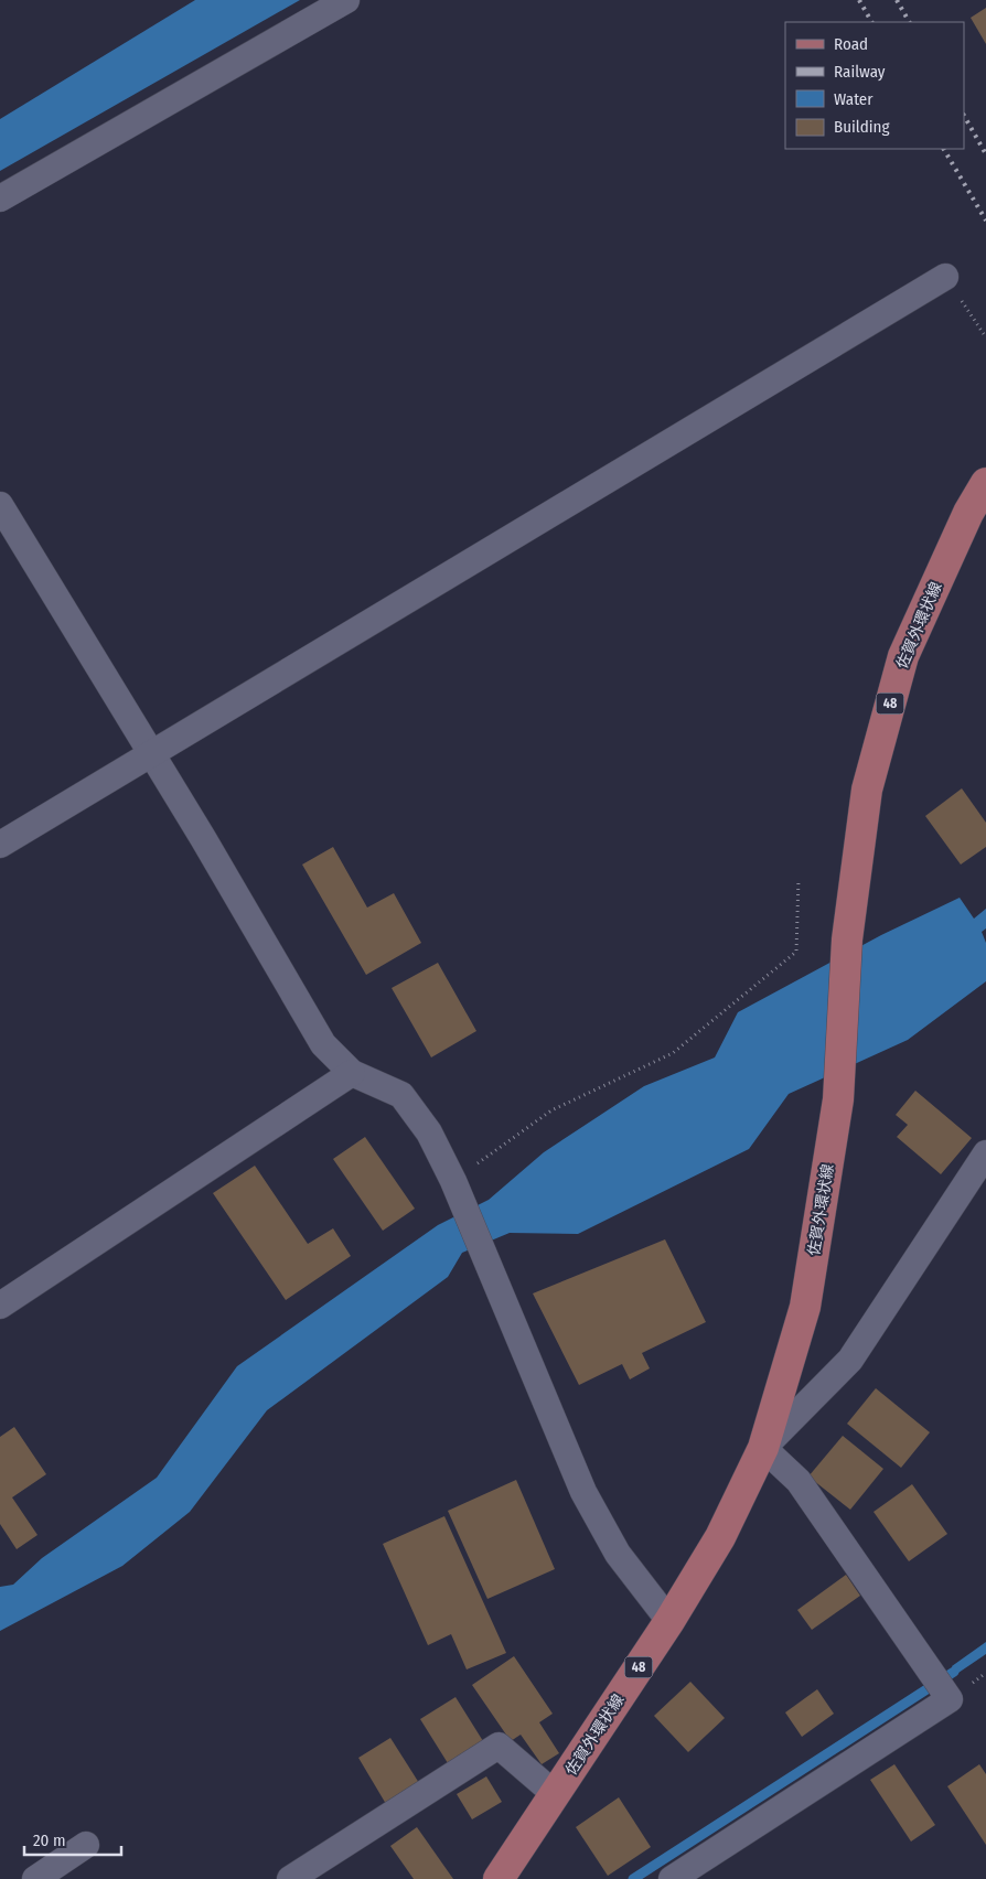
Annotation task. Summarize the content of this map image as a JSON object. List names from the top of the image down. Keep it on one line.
{"streets":{"main road":["佐賀外環状線","48"]},"legend":["Road","Railway","Water","Building"],"scale_bar":"20 m"}
